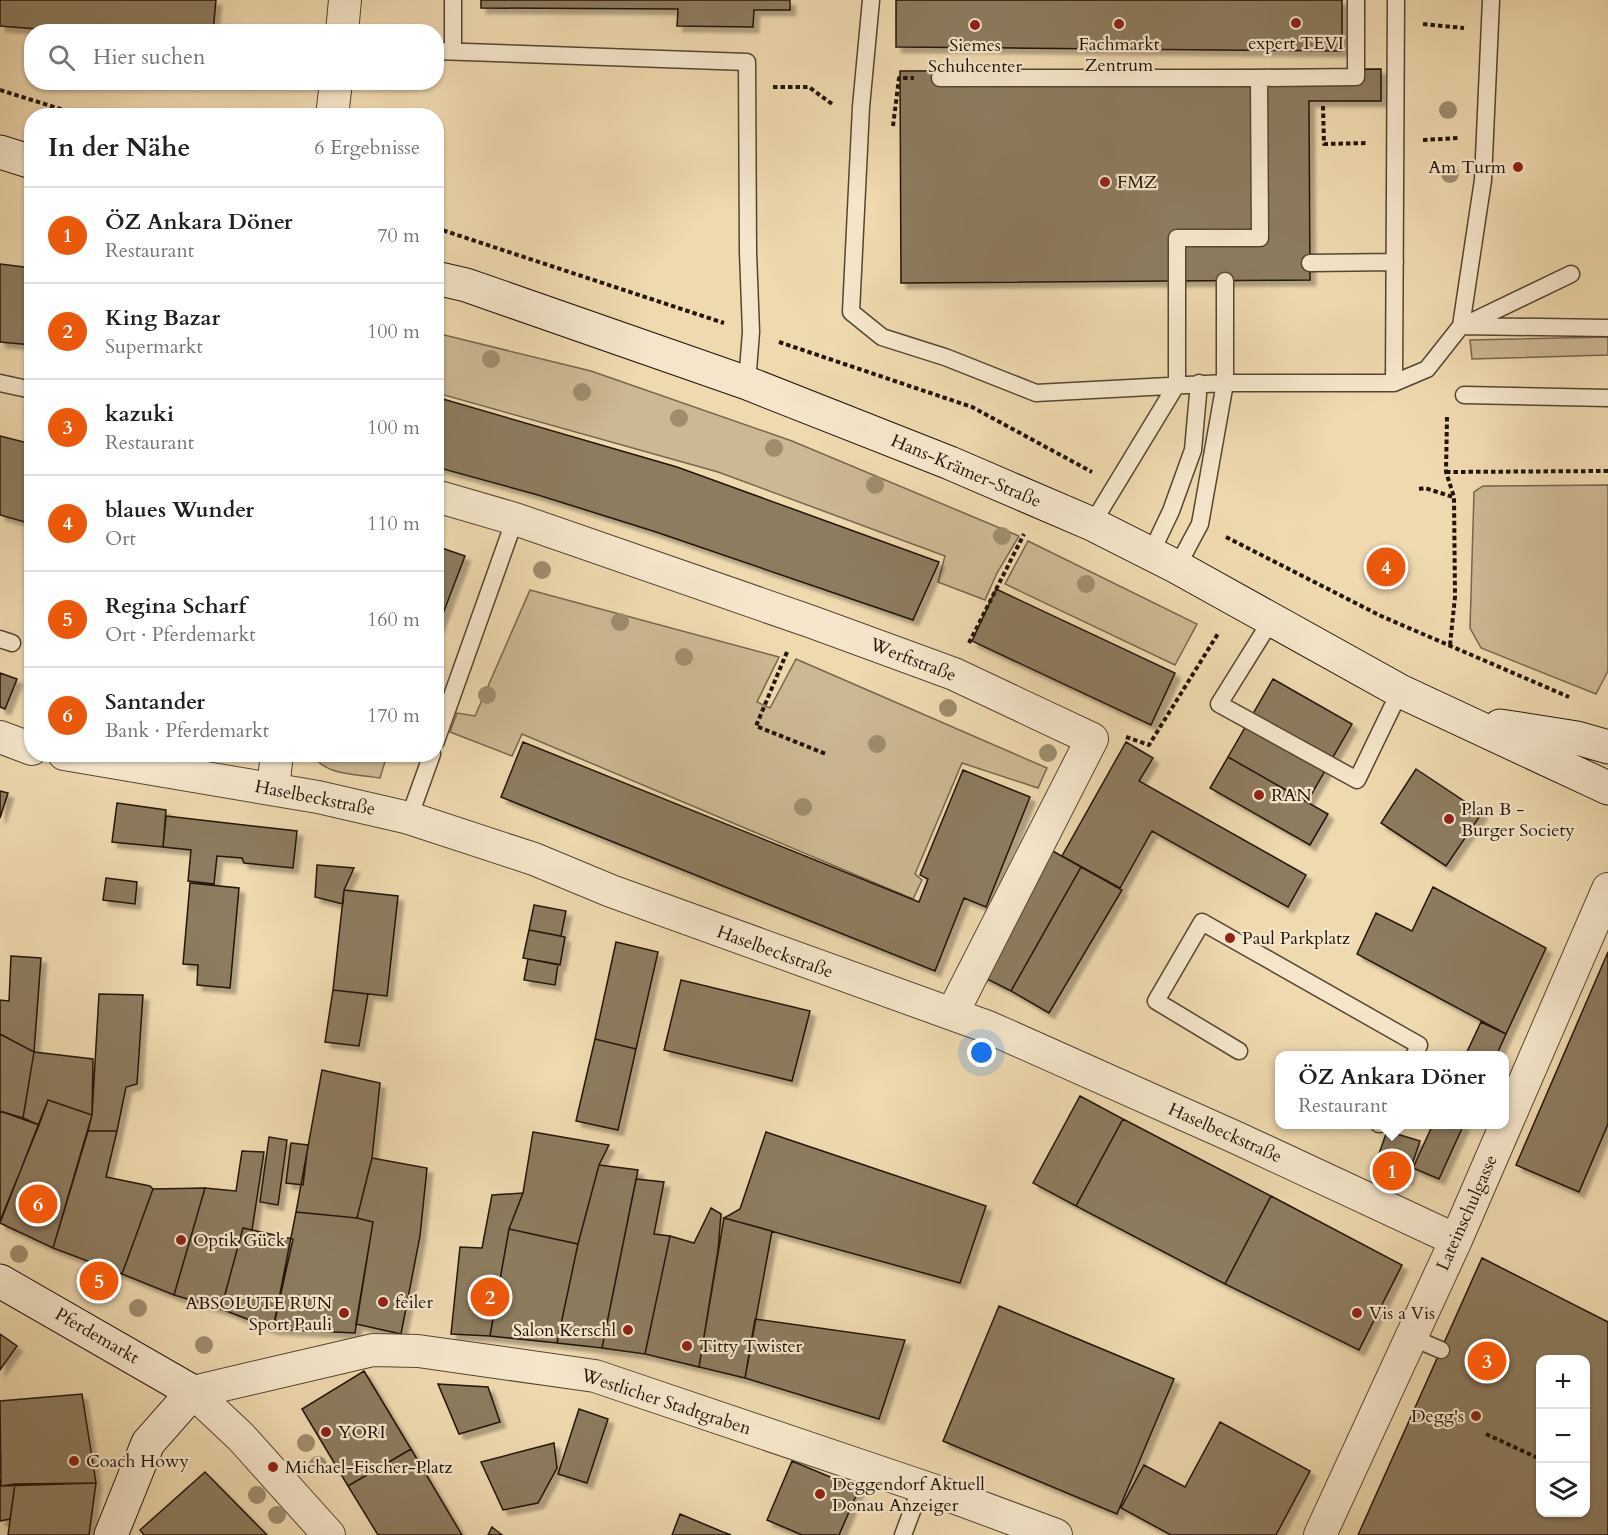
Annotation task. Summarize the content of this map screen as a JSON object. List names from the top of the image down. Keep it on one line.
{"streets":{"main road":["Hans-Krämer-Straße","Pferdemarkt"],"street":["Werftstraße","Haselbeckstraße","Lateinschulgasse","Westlicher Stadtgraben"]},"crossings":[["Haselbeckstraße","Lateinschulgasse"],["Pferdemarkt","Westlicher Stadtgraben"]],"places":["expert TEVI","Fachmarkt Zentrum","Siemes Schuhcenter","Am Turm","FMZ","RAN","Plan B - Burger Society","Paul Parkplatz","Optik Gück","feiler","ABSOLUTE RUN Sport Pauli","Vis a Vis","Salon Kerschl","Titty Twister","Degg's","YORI","Coach Howy","Michael-Fischer-Platz","Deggendorf Aktuell Donau Anzeiger"],"page":{"search":"Hier suchen","heading":["In der Nähe","6 Ergebnisse"],"list":[{"mark":"1","name":"ÖZ Ankara Döner","note":"Restaurant","value":"70 m"},{"mark":"2","name":"King Bazar","note":"Supermarkt","value":"100 m"},{"mark":"3","name":"kazuki","note":"Restaurant","value":"100 m"},{"mark":"4","name":"blaues Wunder","note":"Ort","value":"110 m"},{"mark":"5","name":"Regina Scharf","note":"Ort · Pferdemarkt","value":"160 m"},{"mark":"6","name":"Santander","note":"Bank · Pferdemarkt","value":"170 m"}],"pins":["4","1","6","5","2","3"],"popup":["ÖZ Ankara Döner","Restaurant"],"map_buttons":["+","−"]}}
